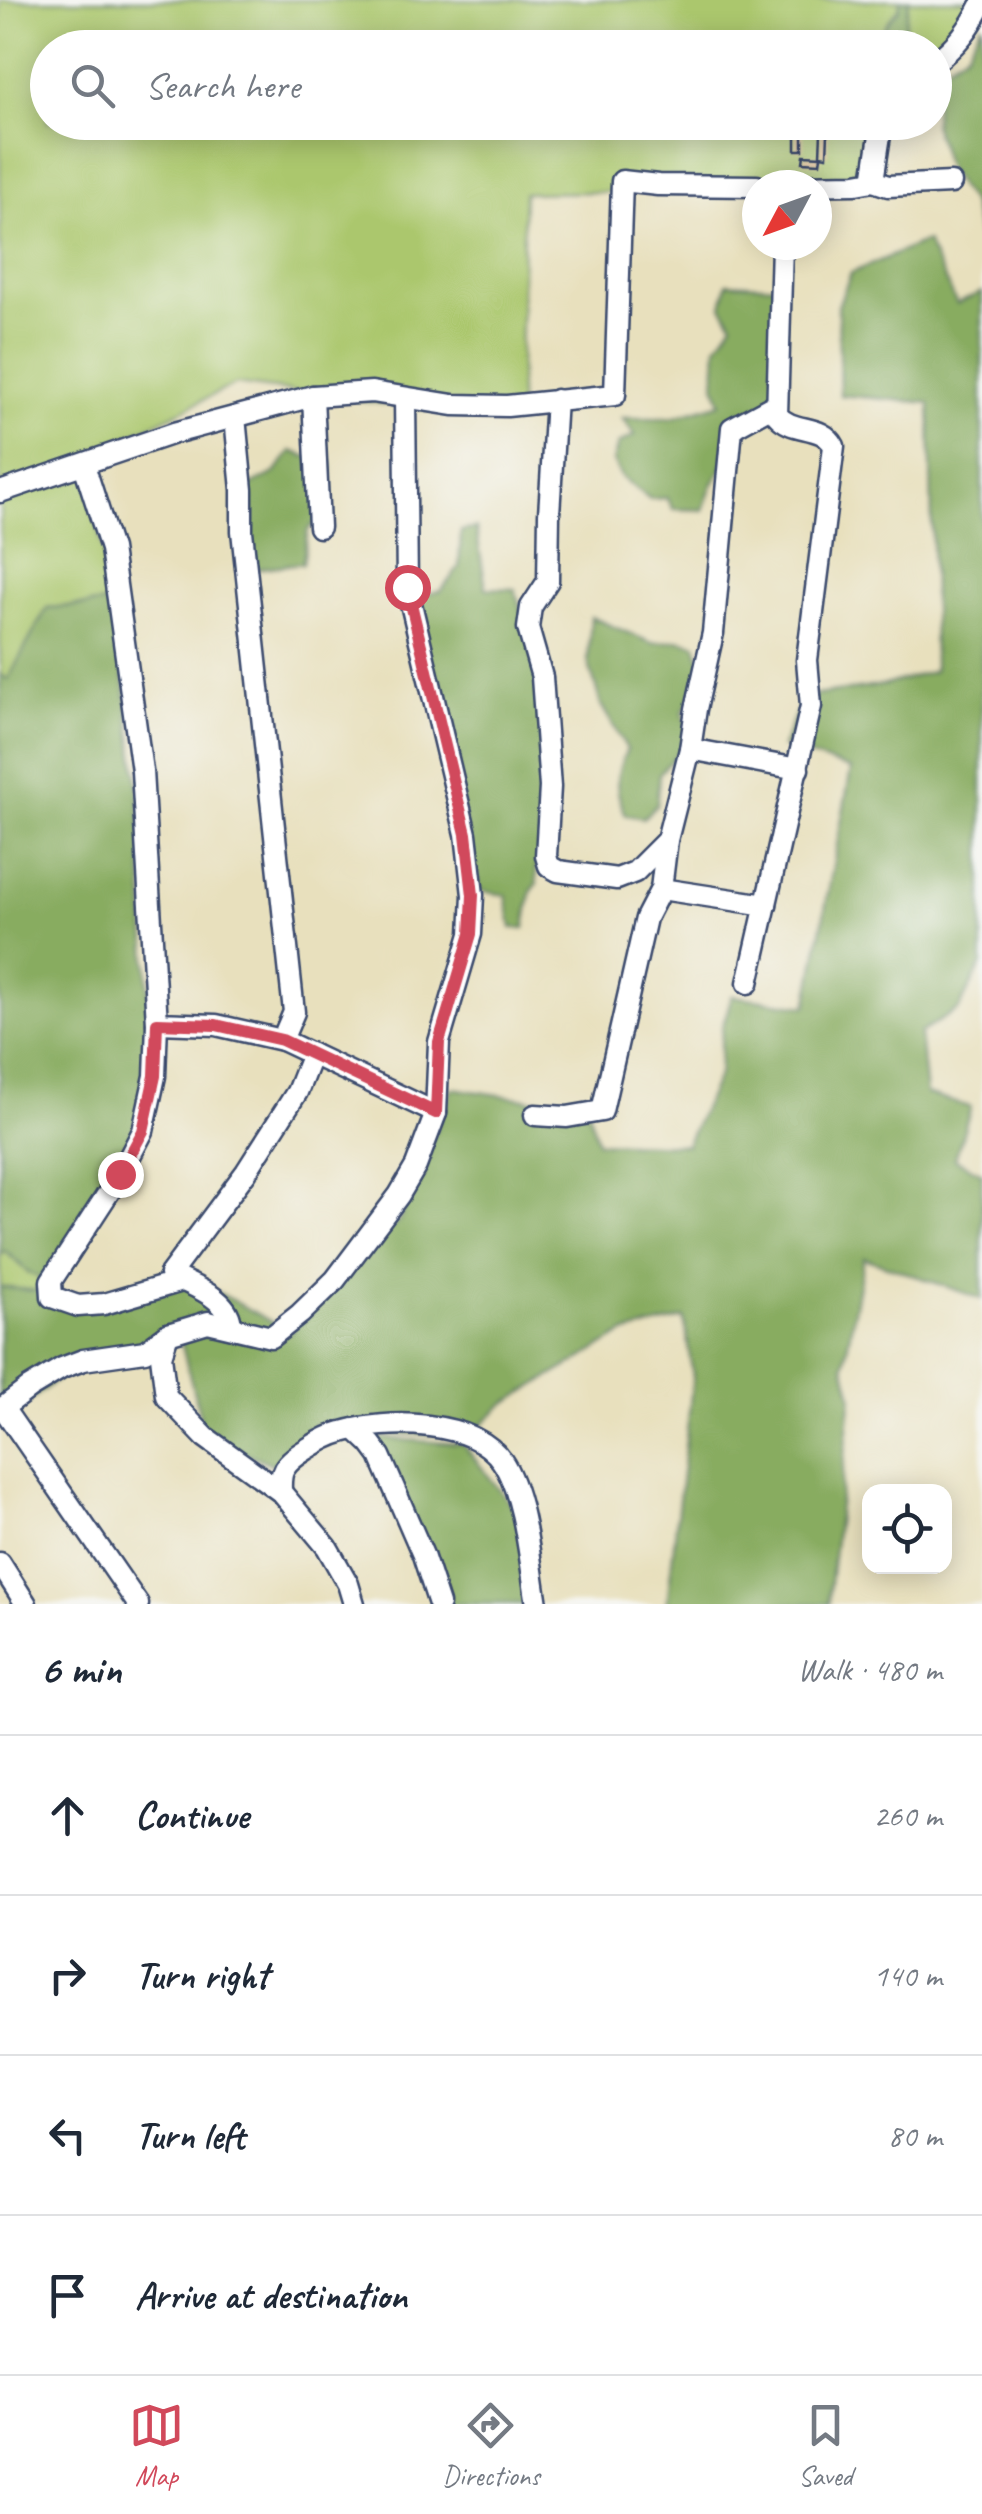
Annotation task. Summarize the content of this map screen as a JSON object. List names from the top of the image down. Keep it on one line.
{"north":"bottom left","page":{"search":"Search here","heading":["6 min","Walk · 480 m"],"list":[["Continue","260 m"],["Turn right","140 m"],["Turn left","80 m"],"Arrive at destination"],"nav":["Map","Directions","Saved"]}}
